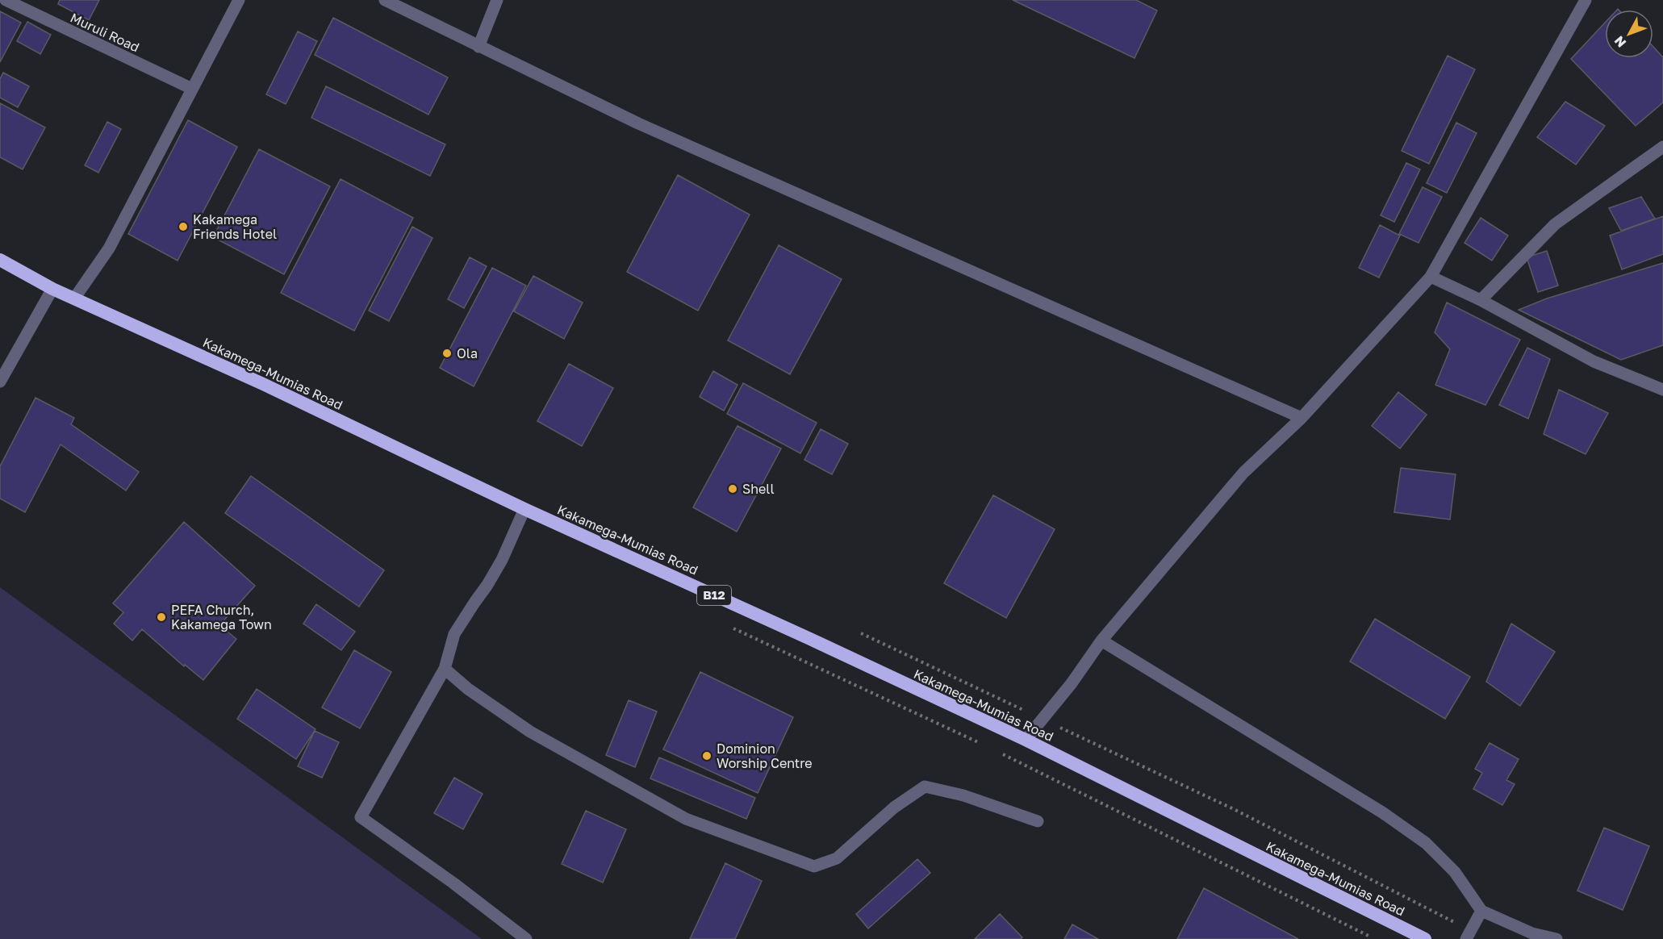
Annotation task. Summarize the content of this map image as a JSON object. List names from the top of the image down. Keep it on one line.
{"streets":{"highway":["Kakamega-Mumias Road","B12"],"street":["Muruli Road"]},"places":["Kakamega Friends Hotel","Ola","Shell","PEFA Church, Kakamega Town","Dominion Worship Centre"],"north":"bottom left"}
